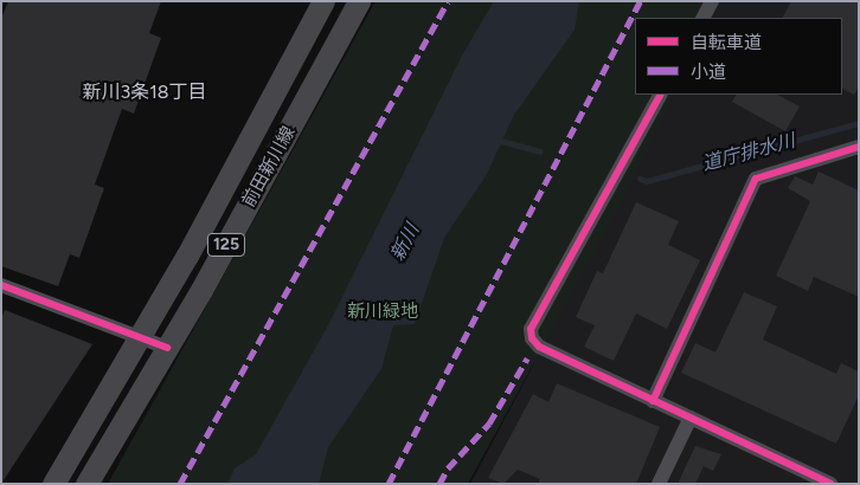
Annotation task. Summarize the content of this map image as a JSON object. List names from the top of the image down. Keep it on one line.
{"streets":{"main road":["前田新川線","125"]},"districts":["新川3条18丁目"],"water":["道庁排水川","新川"],"parks":["新川緑地"],"legend":["自転車道","小道"]}
